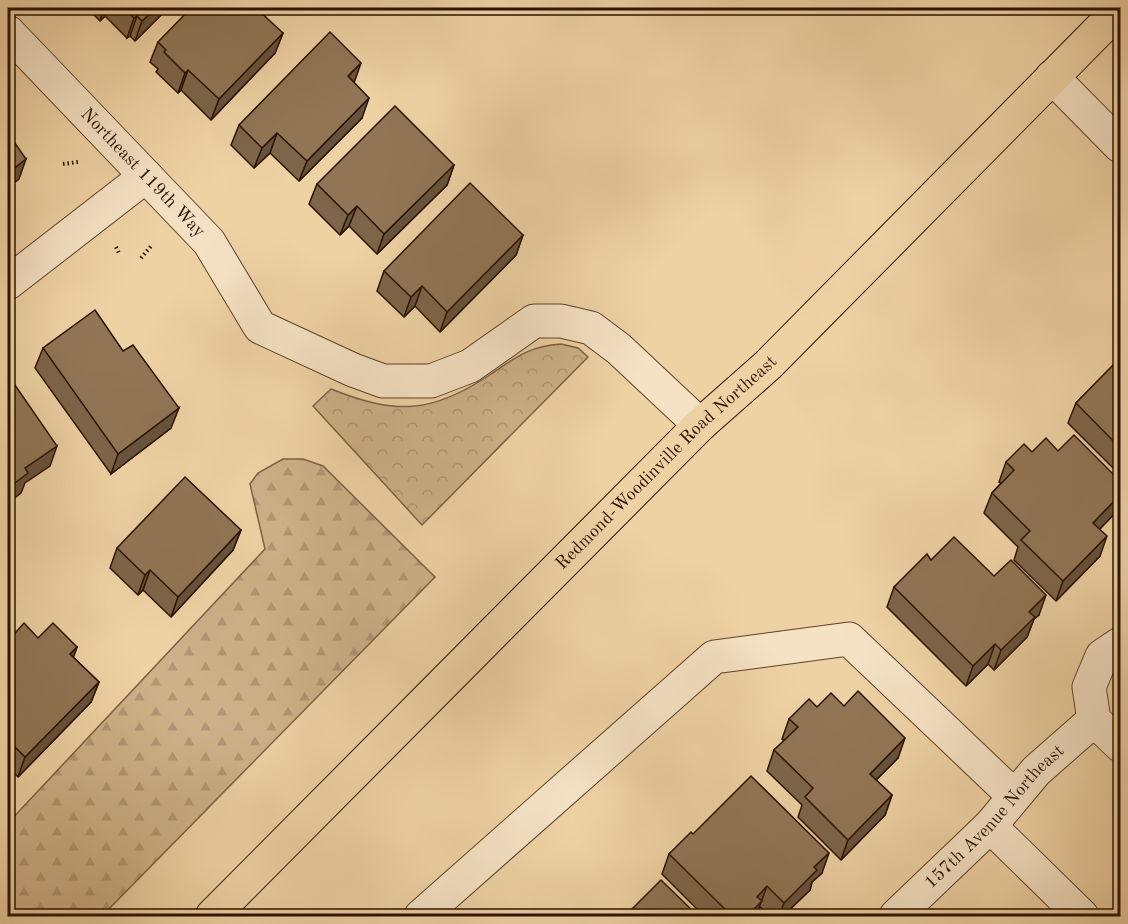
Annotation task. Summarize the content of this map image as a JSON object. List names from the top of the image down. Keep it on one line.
{"streets":{"main road":["Redmond-Woodinville Road Northeast"],"street":["Northeast 119th Way","157th Avenue Northeast"]},"crossings":[["Northeast 119th Way","Redmond-Woodinville Road Northeast"]]}
